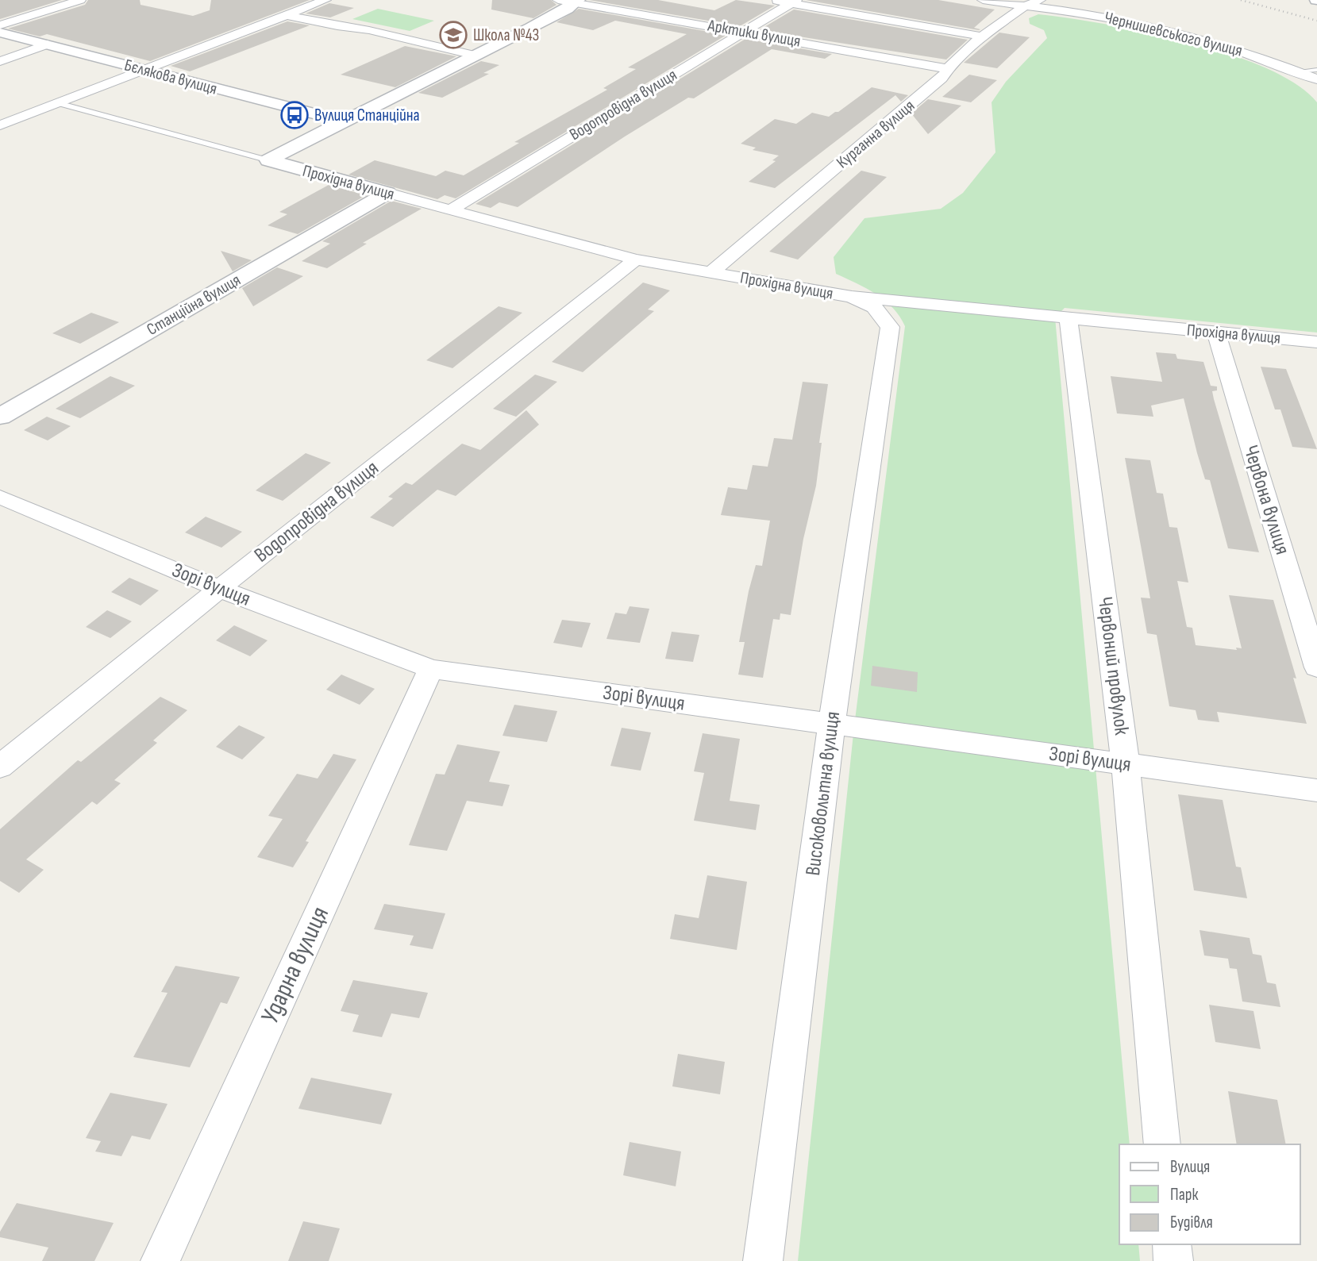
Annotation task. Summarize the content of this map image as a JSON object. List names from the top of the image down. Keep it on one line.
{"streets":{"street":["Арктики вулиця","Чернишевського вулиця","Бєлякова вулиця","Водопровідна вулиця","Курганна вулиця","Прохідна вулиця","Станційна вулиця","Червона вулиця","Зорі вулиця","Червоний провулок","Високовольтна вулиця","Ударна вулиця"]},"crossings":[["Арктики вулиця","Водопровідна вулиця"],["Арктики вулиця","Курганна вулиця"],["Чернишевського вулиця","Курганна вулиця"],["Водопровідна вулиця","Прохідна вулиця"],["Водопровідна вулиця","Зорі вулиця"],["Курганна вулиця","Прохідна вулиця"],["Прохідна вулиця","Станційна вулиця"],["Прохідна вулиця","Червона вулиця"],["Прохідна вулиця","Червоний провулок"],["Зорі вулиця","Червоний провулок"],["Зорі вулиця","Високовольтна вулиця"],["Зорі вулиця","Ударна вулиця"]],"places":{"school or university":["Школа №43"],"bus stop":["Вулиця Станційна"]},"legend":["Вулиця","Парк","Будівля"]}
